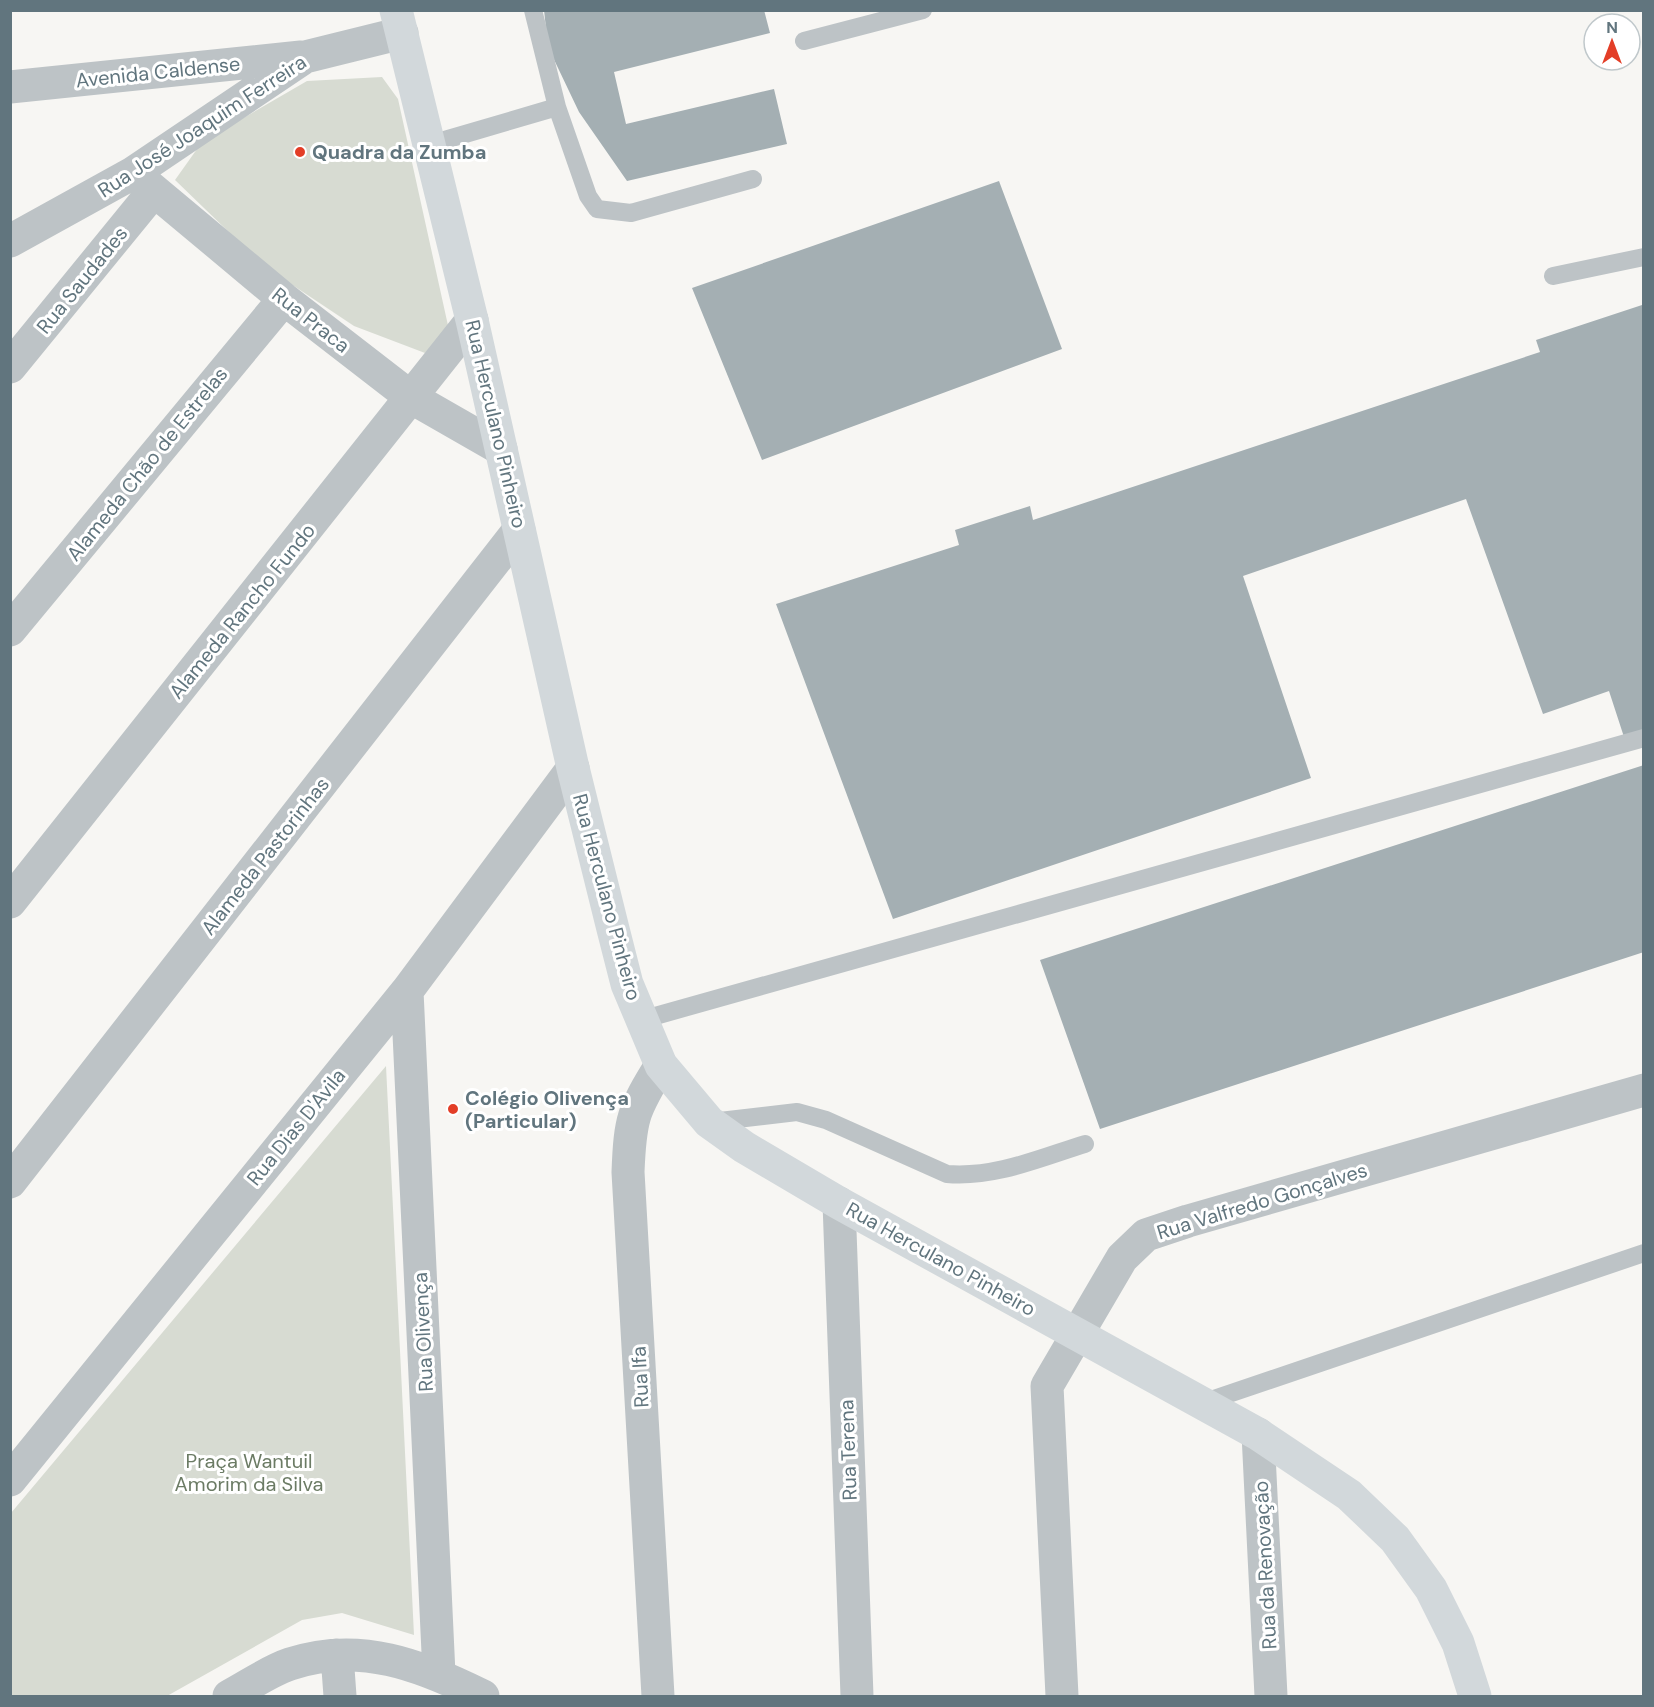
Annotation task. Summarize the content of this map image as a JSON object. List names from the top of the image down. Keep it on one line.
{"streets":{"street":["Avenida Caldense","Rua José Joaquim Ferreira","Rua Saudades","Rua Praca","Rua Herculano Pinheiro","Alameda Chão de Estrelas","Alameda Rancho Fundo","Alameda Pastorinhas","Rua Dias D'Avila","Rua Valfredo Gonçalves","Rua Olivença","Rua Ifa","Rua Terena","Rua da Renovação"]},"crossings":[["Avenida Caldense","Rua José Joaquim Ferreira"],["Rua José Joaquim Ferreira","Rua Saudades"],["Rua José Joaquim Ferreira","Rua Praca"],["Rua José Joaquim Ferreira","Rua Herculano Pinheiro"],["Rua Saudades","Rua Praca"],["Rua Praca","Rua Herculano Pinheiro"],["Rua Praca","Alameda Chão de Estrelas"],["Rua Praca","Alameda Rancho Fundo"],["Rua Herculano Pinheiro","Alameda Rancho Fundo"],["Rua Herculano Pinheiro","Alameda Pastorinhas"],["Rua Herculano Pinheiro","Rua Dias D'Avila"],["Rua Herculano Pinheiro","Rua Valfredo Gonçalves"],["Rua Herculano Pinheiro","Rua Ifa"],["Rua Herculano Pinheiro","Rua Terena"],["Rua Herculano Pinheiro","Rua da Renovação"],["Rua Dias D'Avila","Rua Olivença"]],"parks":["Praça Wantuil Amorim da Silva"],"places":["Quadra da Zumba","Colégio Olivença (Particular)"],"north":"top"}
